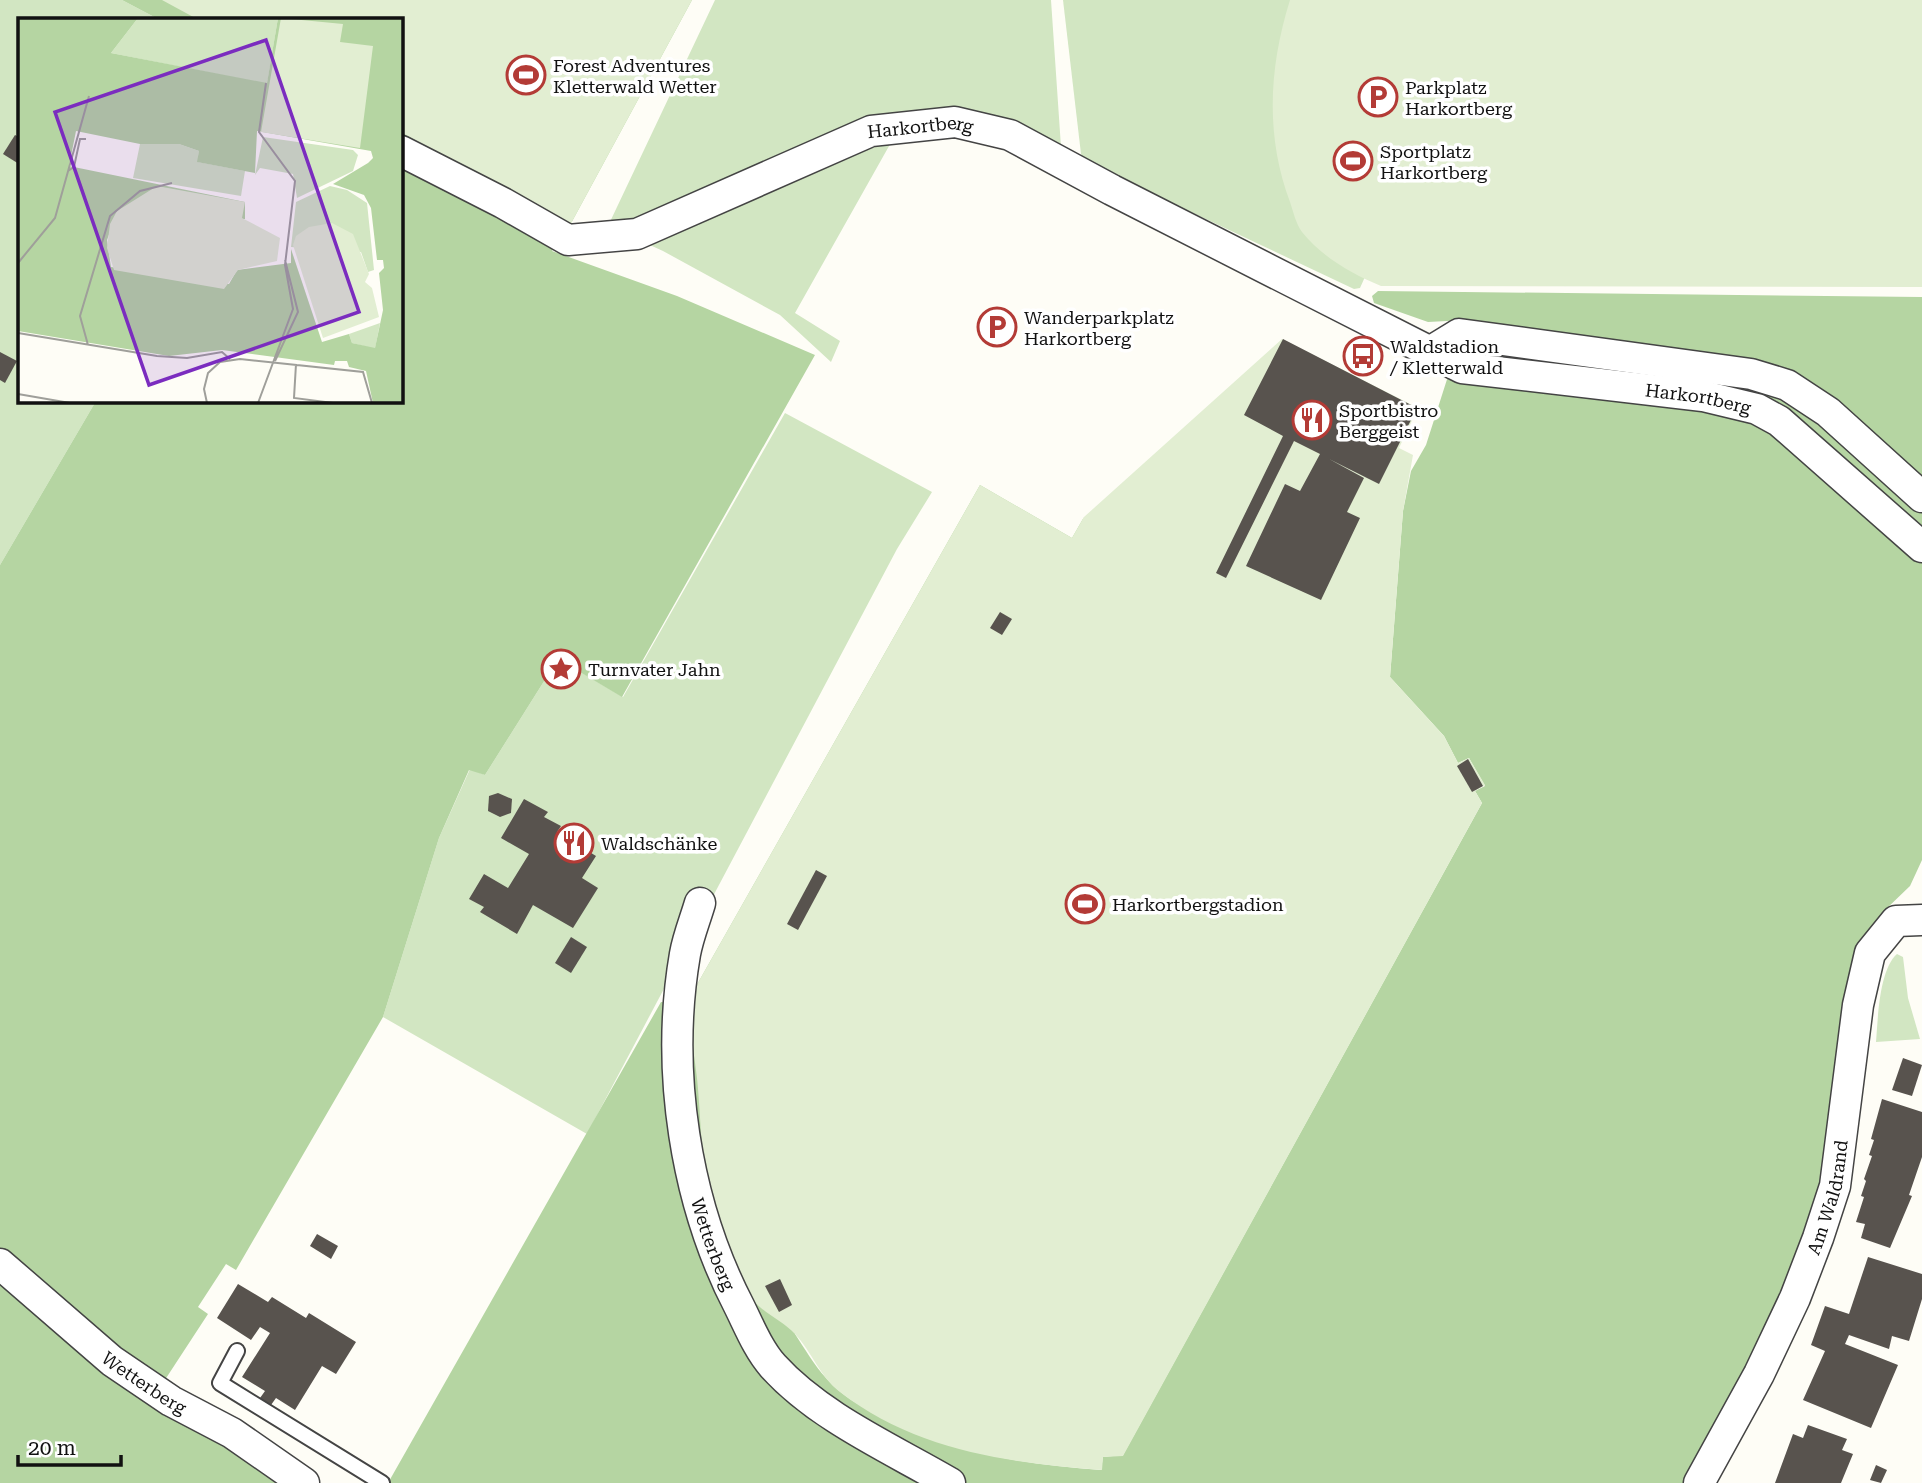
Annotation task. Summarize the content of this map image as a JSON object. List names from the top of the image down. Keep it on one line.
{"streets":{"street":["Harkortberg","Am Waldrand","Wetterberg"]},"places":{"sports":["Forest Adventures Kletterwald Wetter","Sportplatz Harkortberg","Harkortbergstadion"],"parking":["Parkplatz Harkortberg","Wanderparkplatz Harkortberg"],"bus stop":["Waldstadion / Kletterwald"],"restaurant":["Sportbistro Berggeist","Waldschänke"],"place":["Turnvater Jahn"]},"scale_bar":"20 m"}
